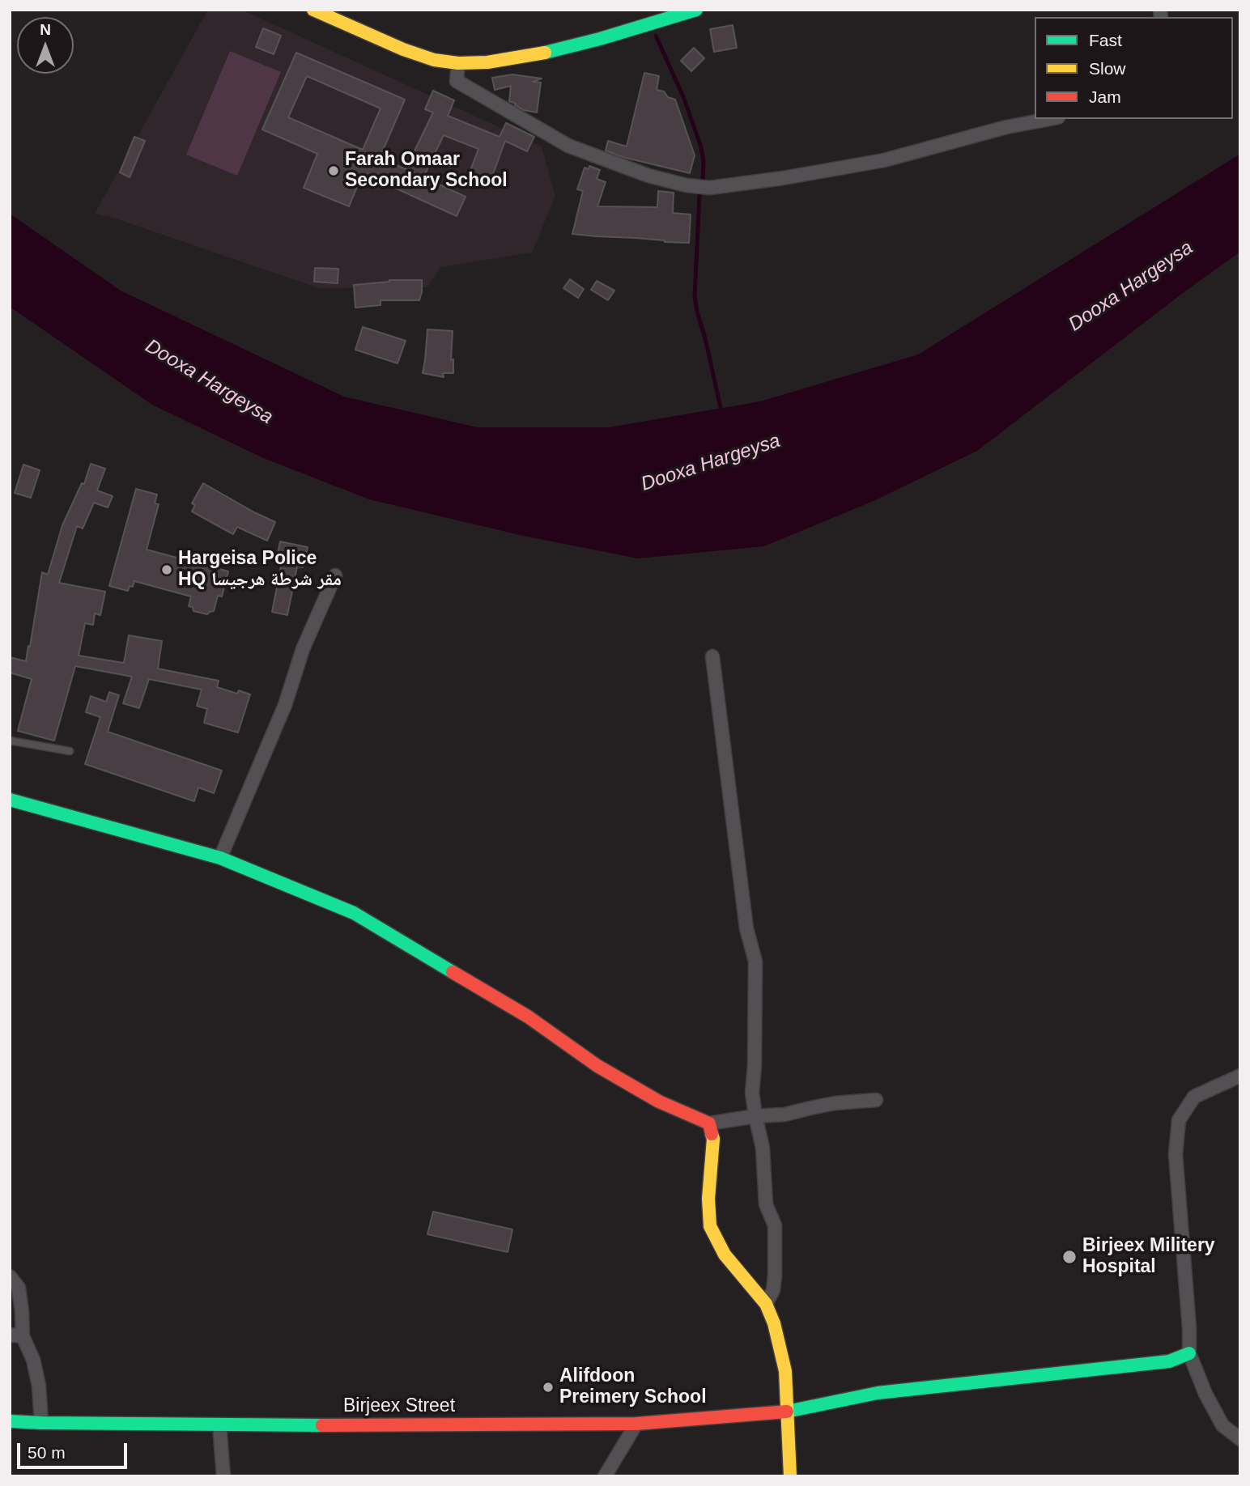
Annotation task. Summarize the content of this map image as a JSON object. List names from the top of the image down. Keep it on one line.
{"streets":{"street":["Birjeex Street"]},"water":["Dooxa Hargeysa"],"places":["Farah Omaar Secondary School","Hargeisa Police HQ مقر شرطة هرجيسا","Birjeex Militery Hospital","Alifdoon Preimery School"],"legend":["Fast","Slow","Jam"],"scale_bar":"50 m","north":"top"}
